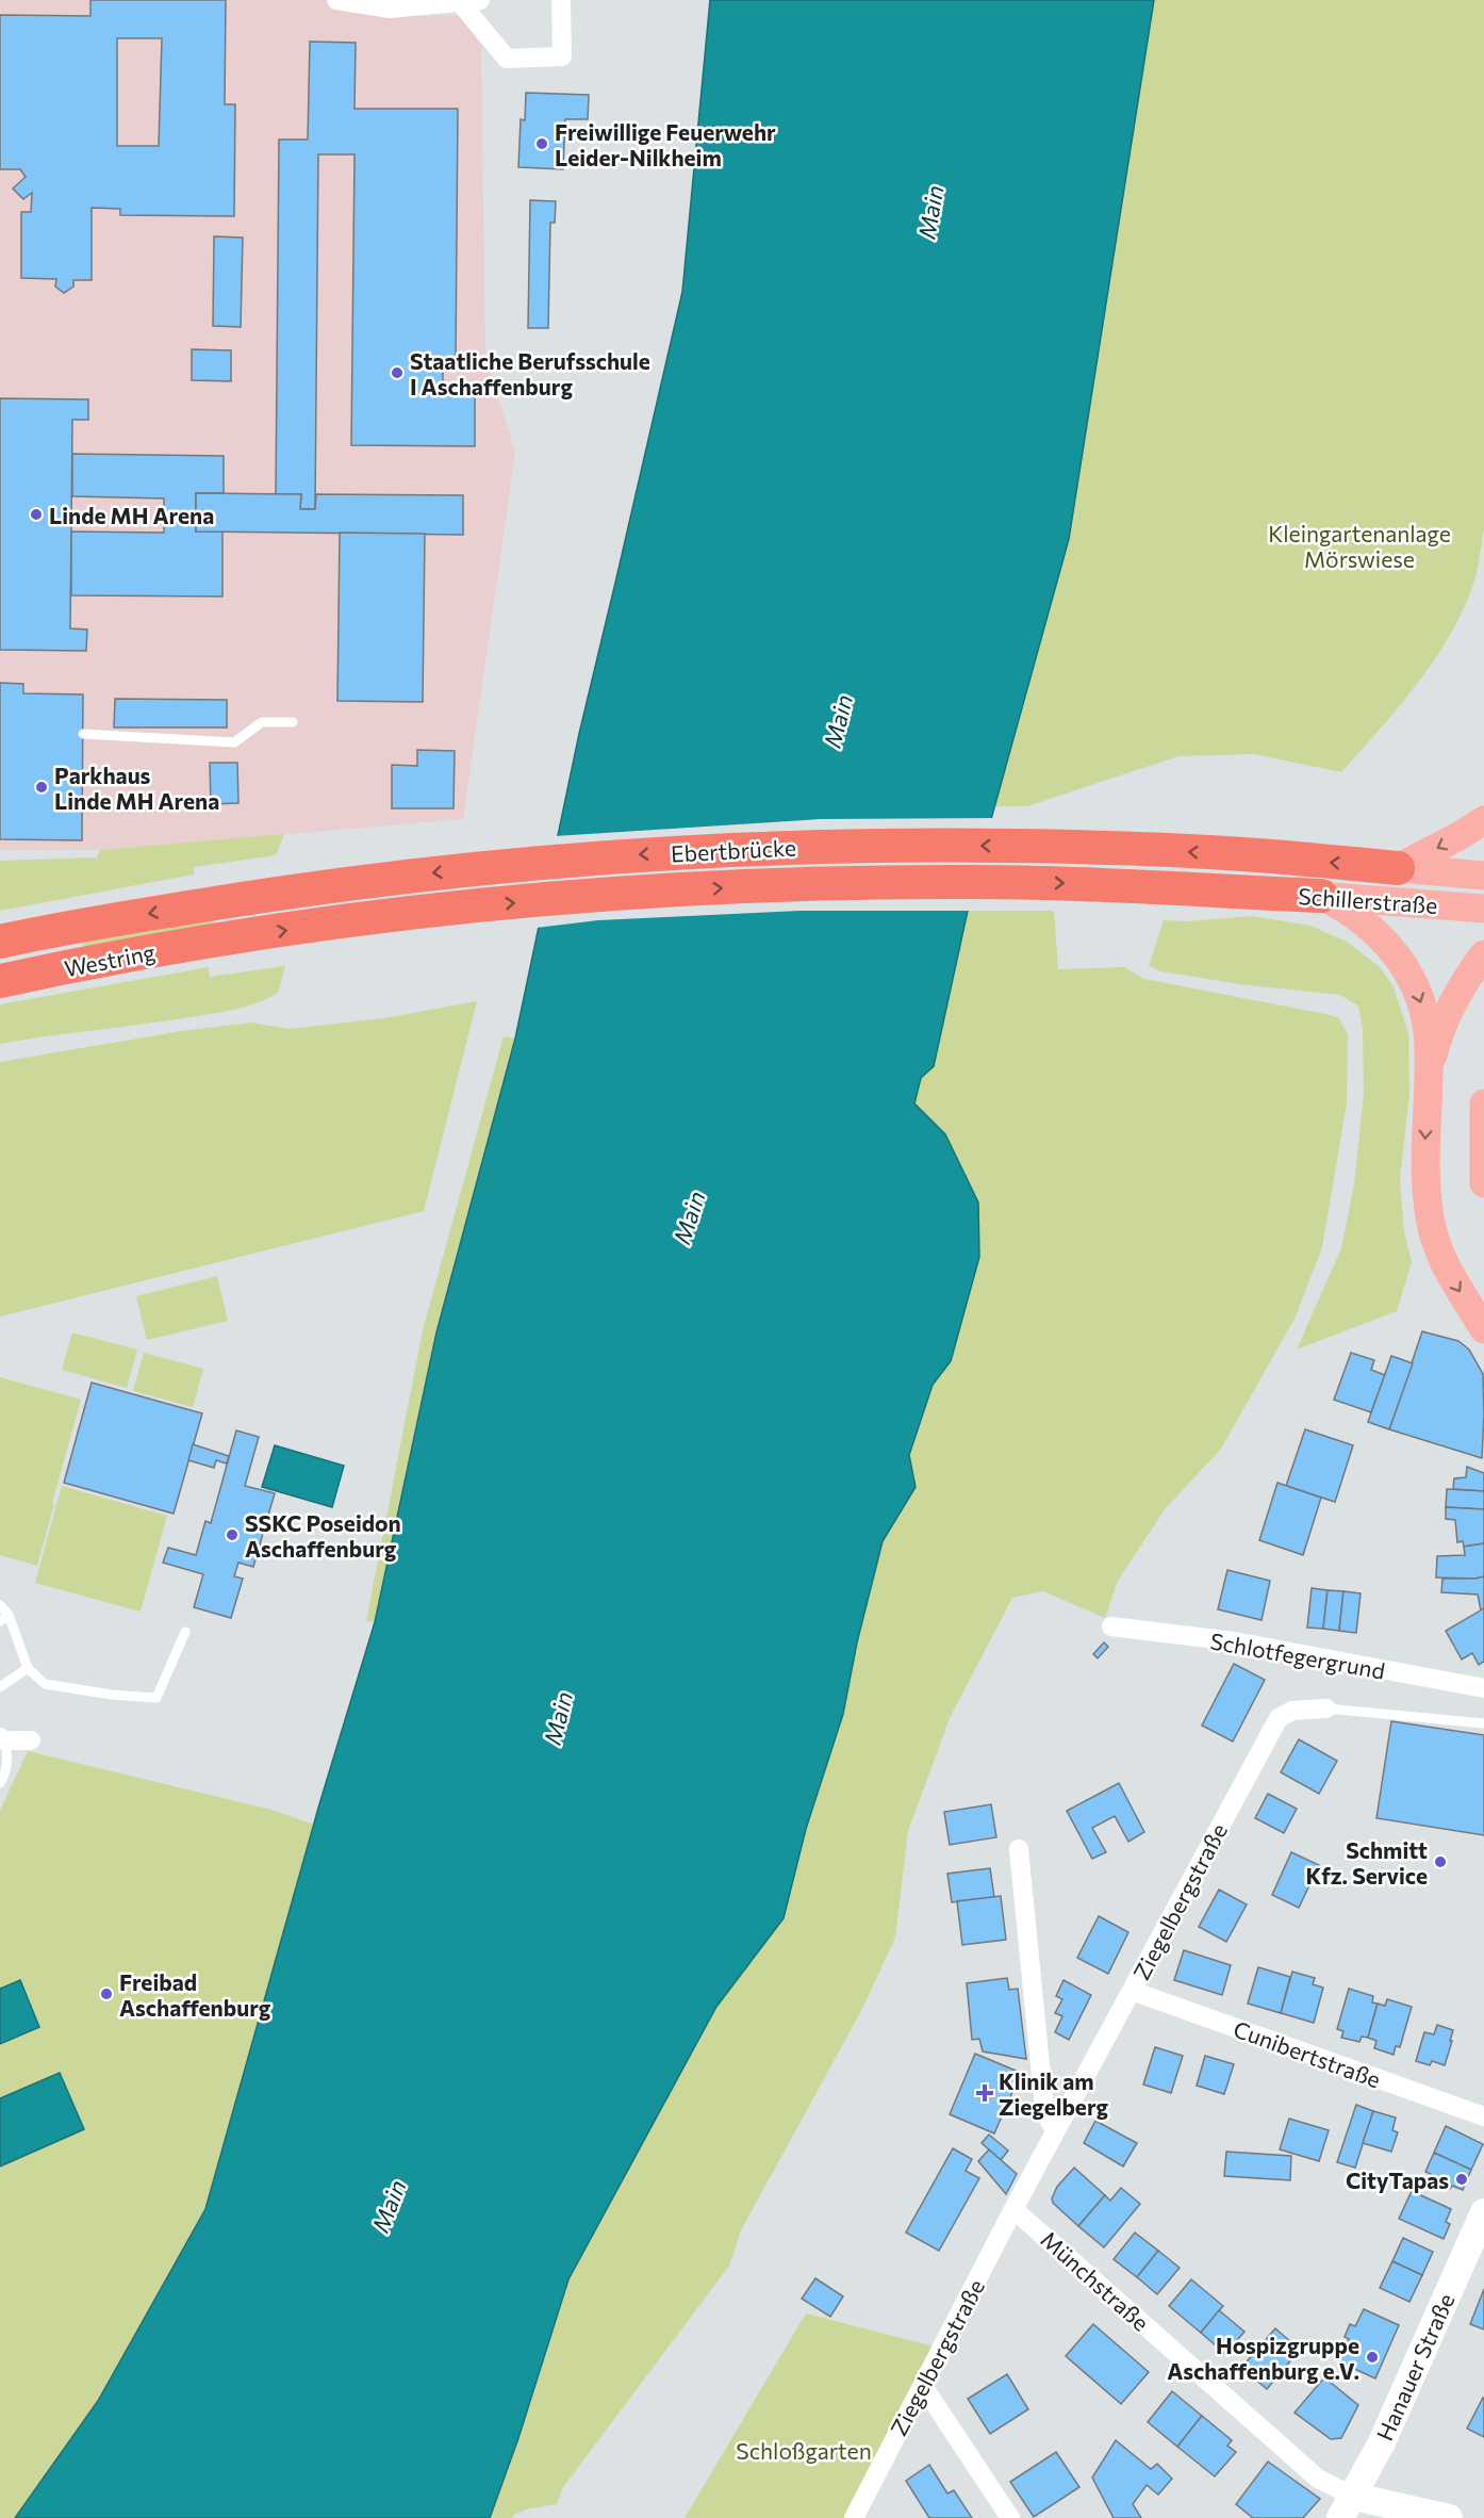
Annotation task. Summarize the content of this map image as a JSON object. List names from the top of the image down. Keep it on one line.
{"streets":{"highway":["Ebertbrücke","Schillerstraße","Westring"],"main road":["Hanauer Straße"],"street":["Schlotfegergrund","Ziegelbergstraße","Cunibertstraße","Münchstraße"]},"crossings":[["Ebertbrücke","Schillerstraße"],["Ebertbrücke","Westring"],["Ziegelbergstraße","Cunibertstraße"],["Ziegelbergstraße","Münchstraße"],["Münchstraße","Hanauer Straße"]],"water":["Main"],"parks":["Kleingartenanlage Mörswiese","Schloßgarten"],"places":{"other":["Freiwillige Feuerwehr Leider-Nilkheim","Staatliche Berufsschule I Aschaffenburg","Linde MH Arena","Parkhaus Linde MH Arena","SSKC Poseidon Aschaffenburg","Schmitt Kfz. Service","Freibad Aschaffenburg","CityTapas","Hospizgruppe Aschaffenburg e.V."],"health":["Klinik am Ziegelberg"]}}
